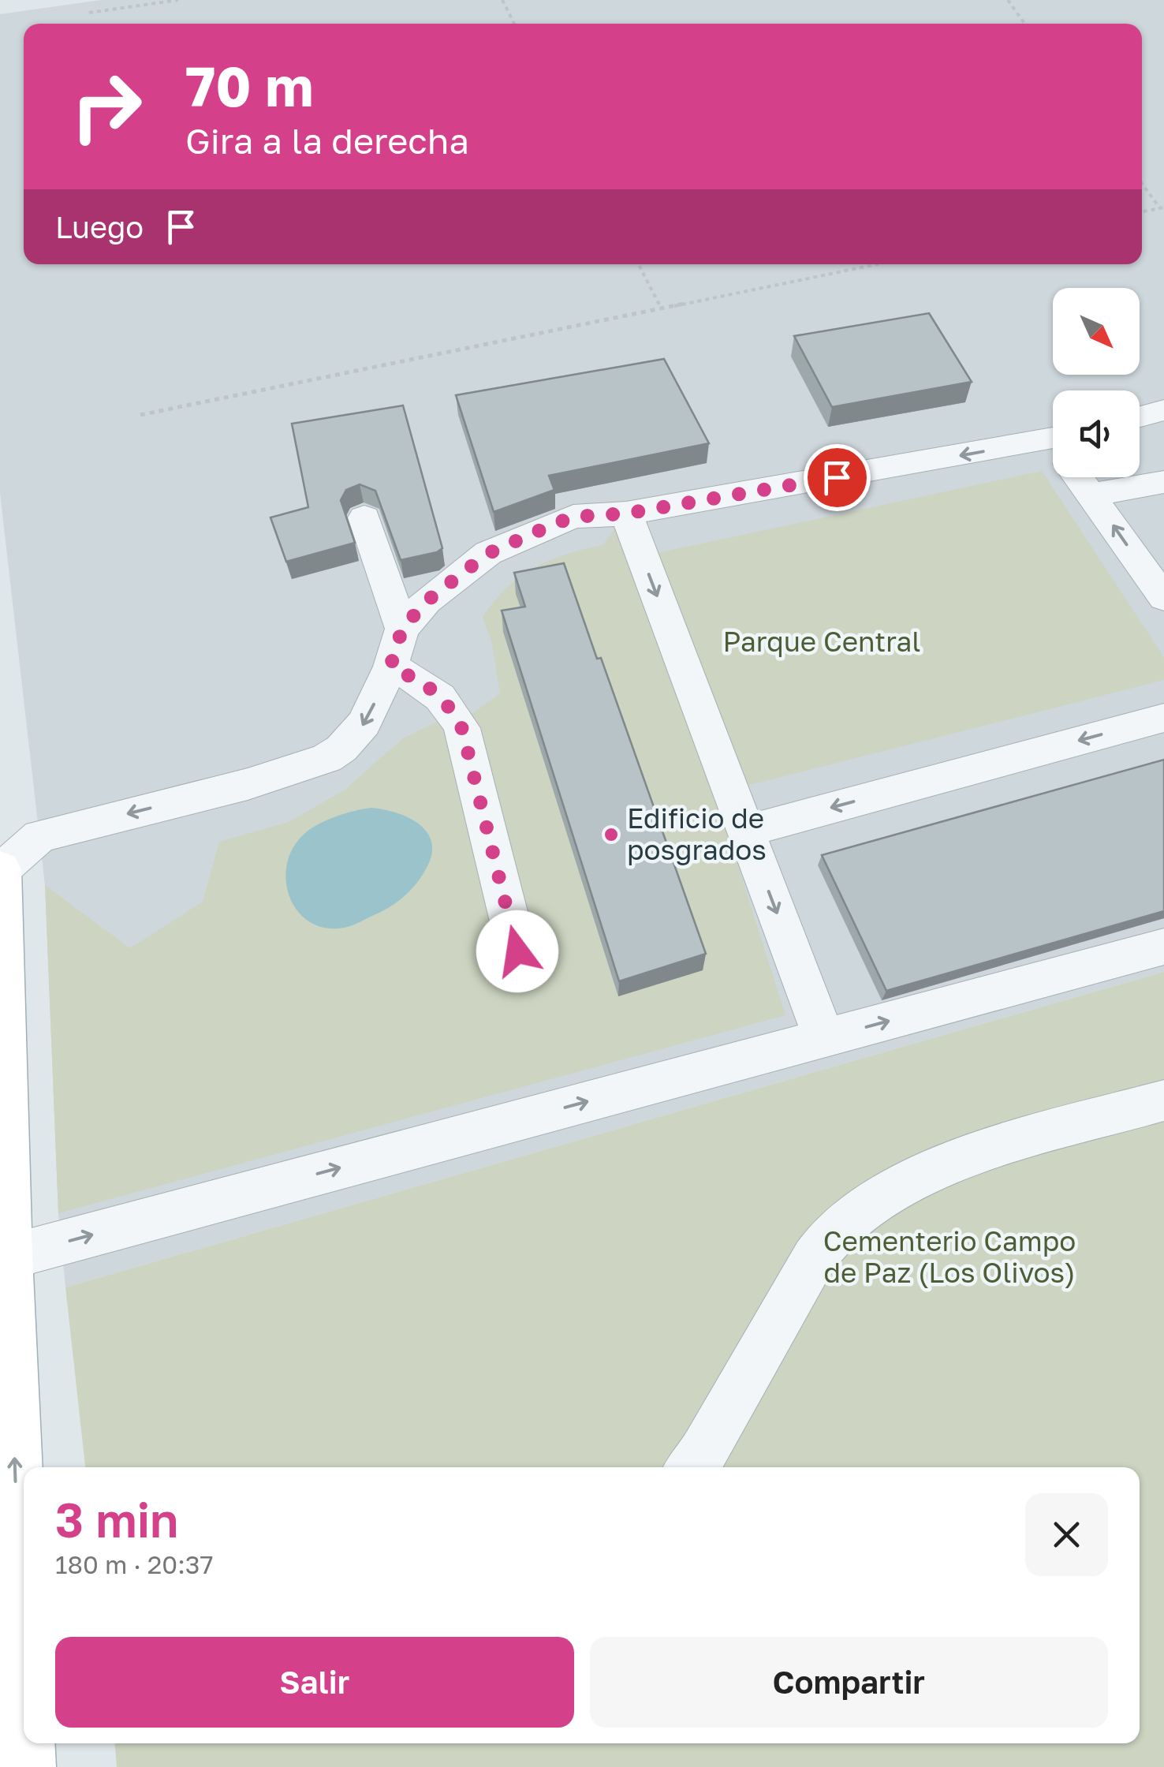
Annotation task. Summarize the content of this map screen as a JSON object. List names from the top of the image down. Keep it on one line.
{"parks":["Parque Central","Cementerio Campo de Paz (Los Olivos)"],"places":["Edificio de posgrados"],"north":"bottom right","page":{"turn":["70 m","Gira a la derecha"],"then":"Luego","heading":["3 min","180 m · 20:37"],"buttons":["Salir","Compartir"]}}
